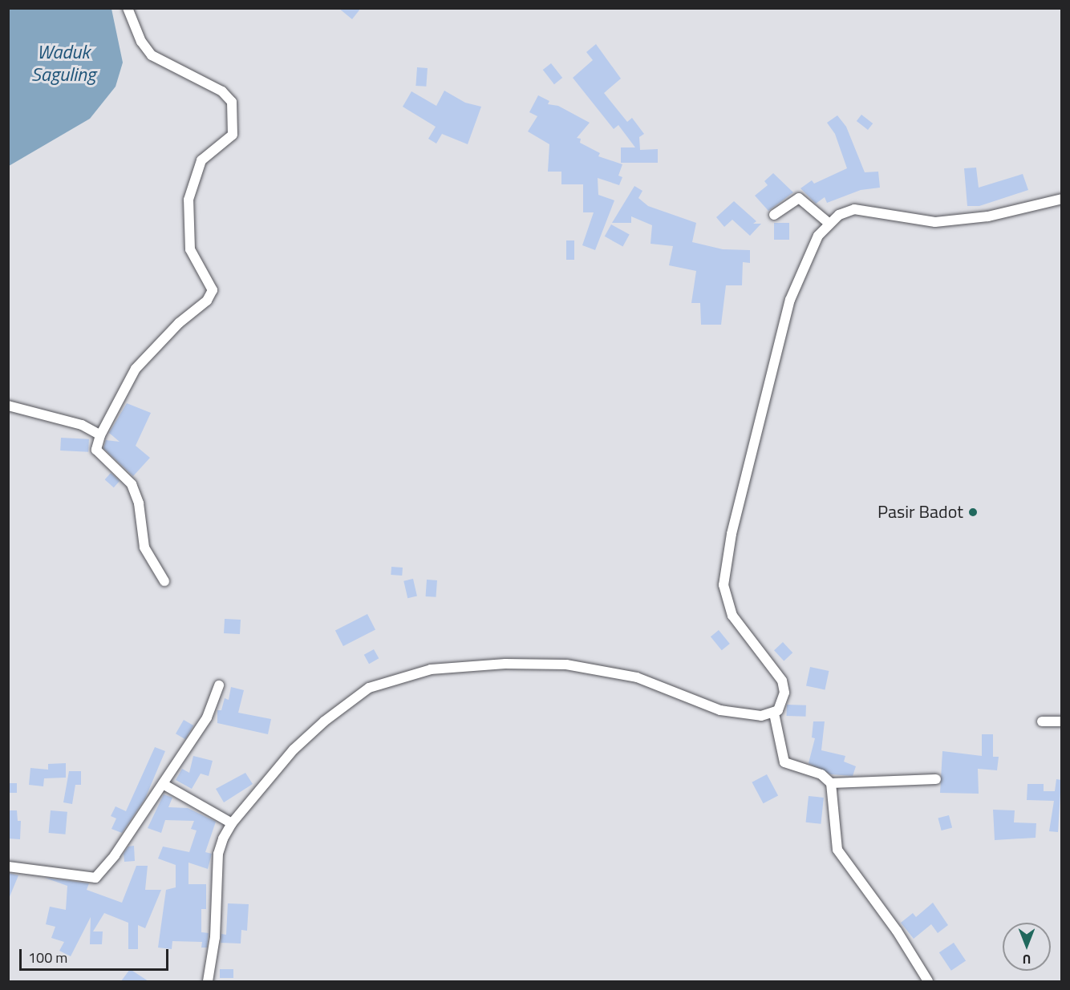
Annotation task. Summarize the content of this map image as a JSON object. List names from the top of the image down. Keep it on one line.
{"water":["Waduk Saguling"],"places":["Pasir Badot"],"scale_bar":"100 m","north":"bottom"}
